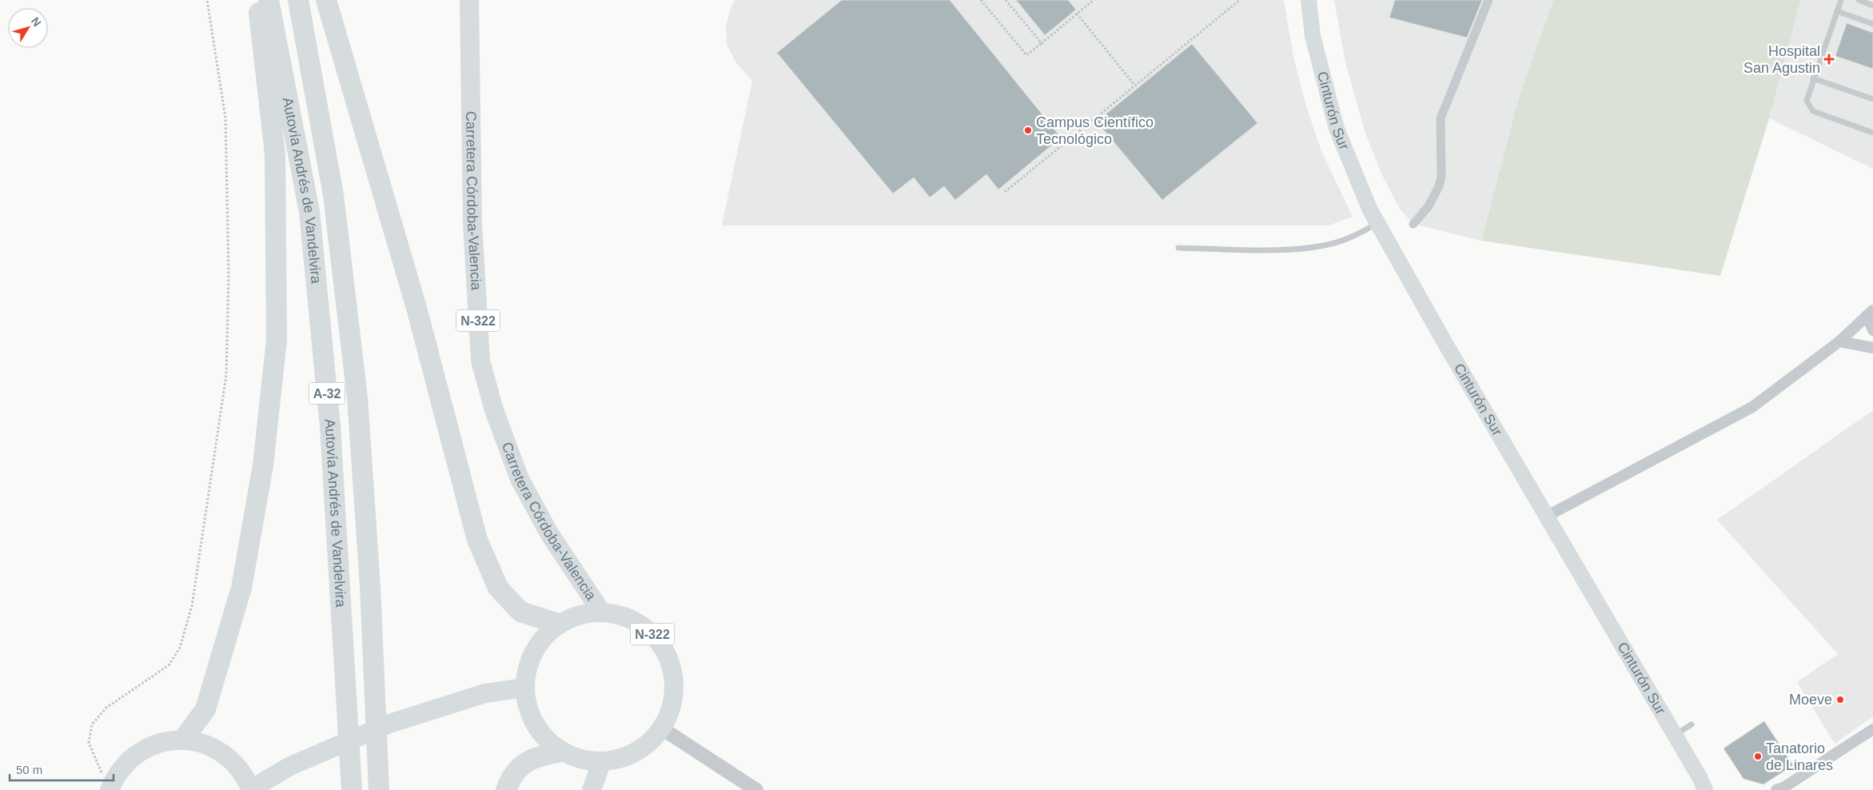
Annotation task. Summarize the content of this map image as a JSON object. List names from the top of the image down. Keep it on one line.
{"streets":{"highway":["Autovía Andrés de Vandelvira","Carretera Córdoba-Valencia","N-322","A-32"],"main road":["Cinturón Sur"]},"crossings":[["Carretera Córdoba-Valencia","N-322"]],"places":{"health":["Hospital San Agustin"],"other":["Campus Científico Tecnológico","Moeve","Tanatorio de Linares"]},"scale_bar":"50 m","north":"top right"}
